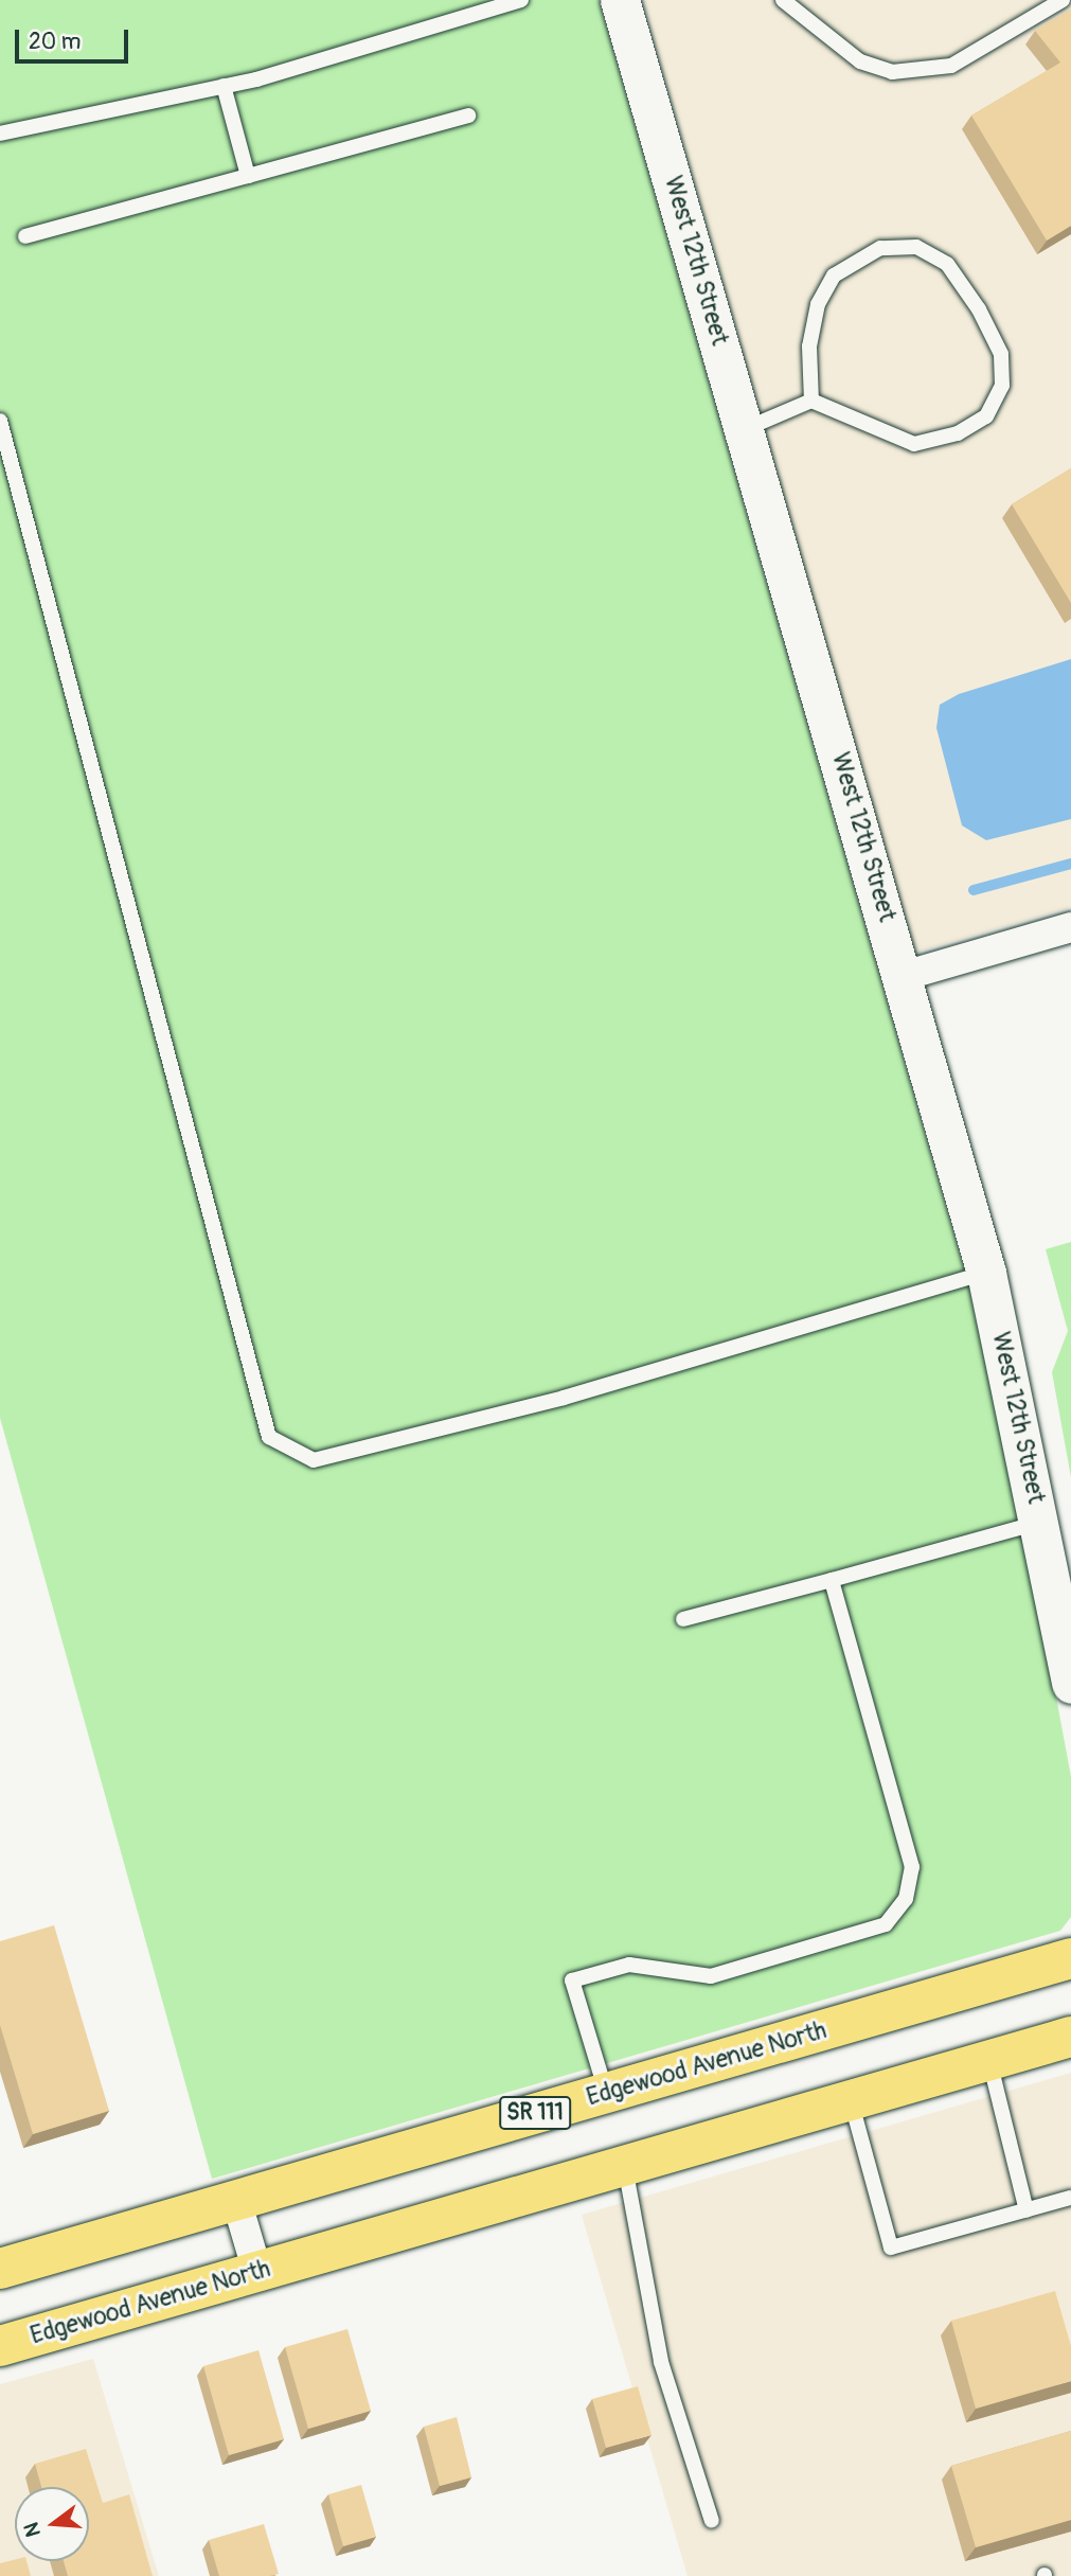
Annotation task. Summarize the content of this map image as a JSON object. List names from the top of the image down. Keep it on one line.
{"streets":{"main road":["Edgewood Avenue North","SR 111"],"street":["West 12th Street"]},"scale_bar":"20 m","north":"left"}
